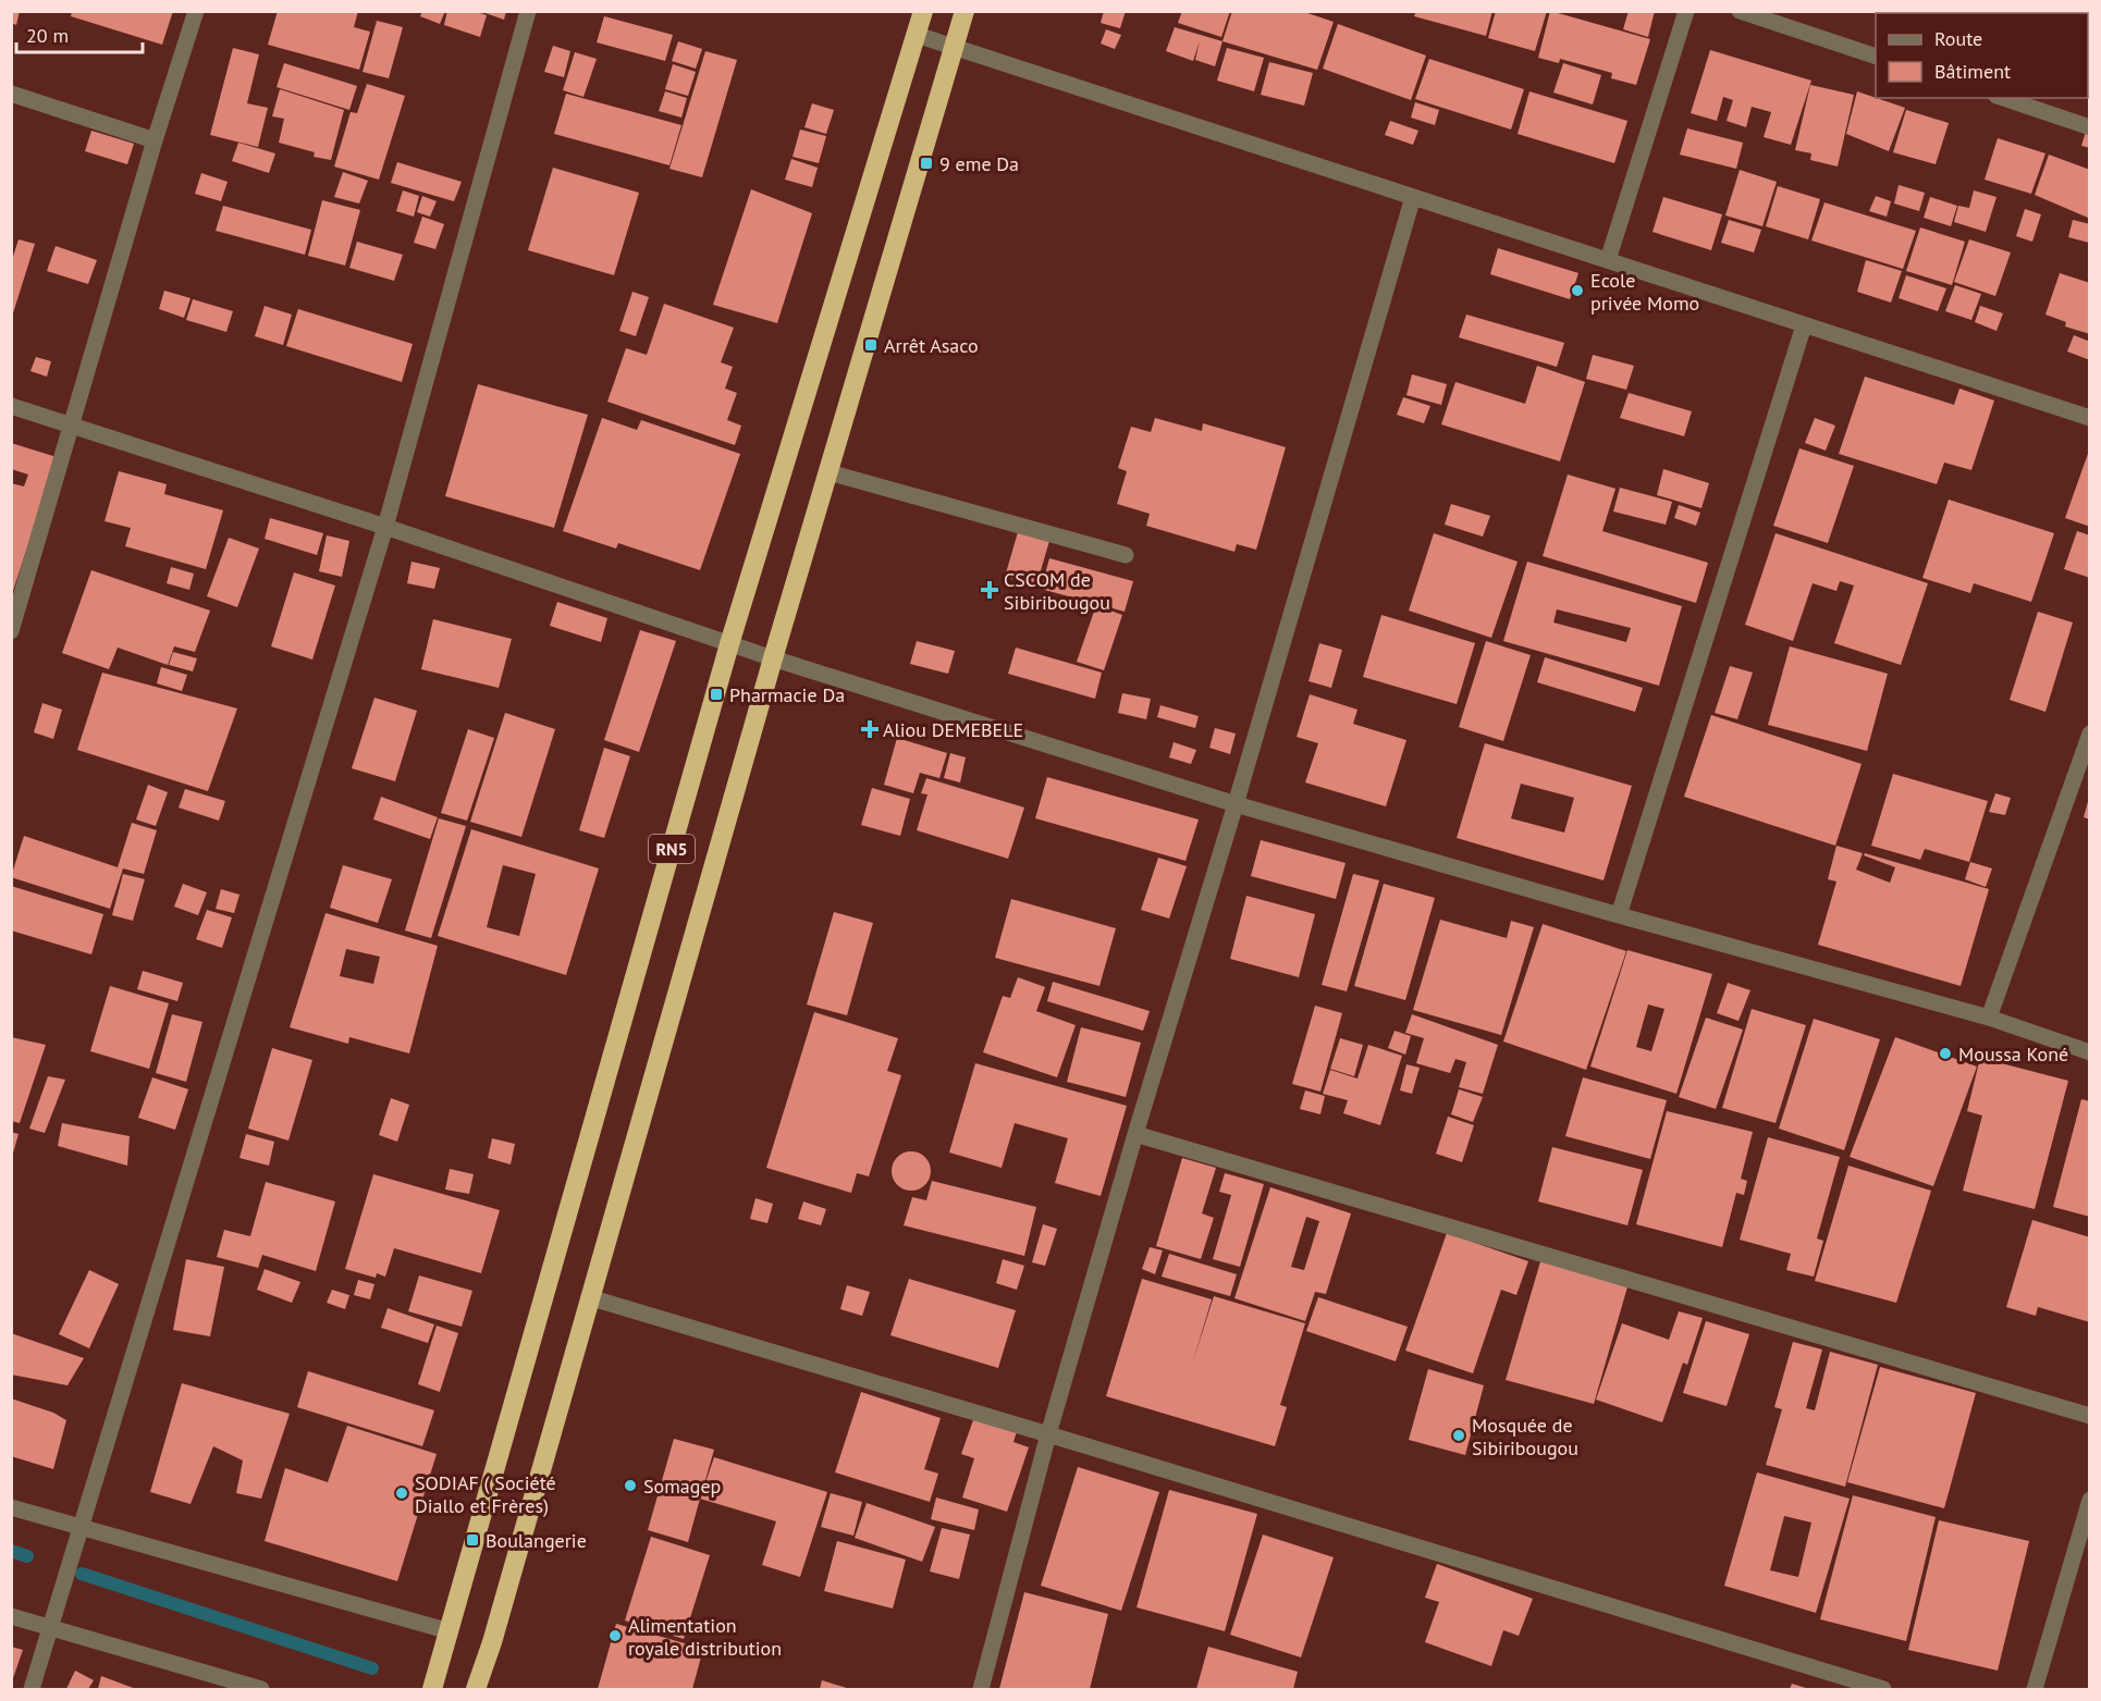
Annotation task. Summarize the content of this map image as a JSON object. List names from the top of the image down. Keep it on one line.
{"streets":{"highway":["RN5"]},"places":{"transit":["9 eme Da","Arrêt Asaco","Pharmacie Da","Boulangerie"],"other":["Ecole privée Momo","Moussa Koné","Mosquée de Sibiribougou","Somagep","SODIAF ( Société Diallo et Frères)","Alimentation royale distribution"],"health":["CSCOM de Sibiribougou","Aliou DEMEBELE"]},"legend":["Route","Bâtiment"],"scale_bar":"20 m"}
